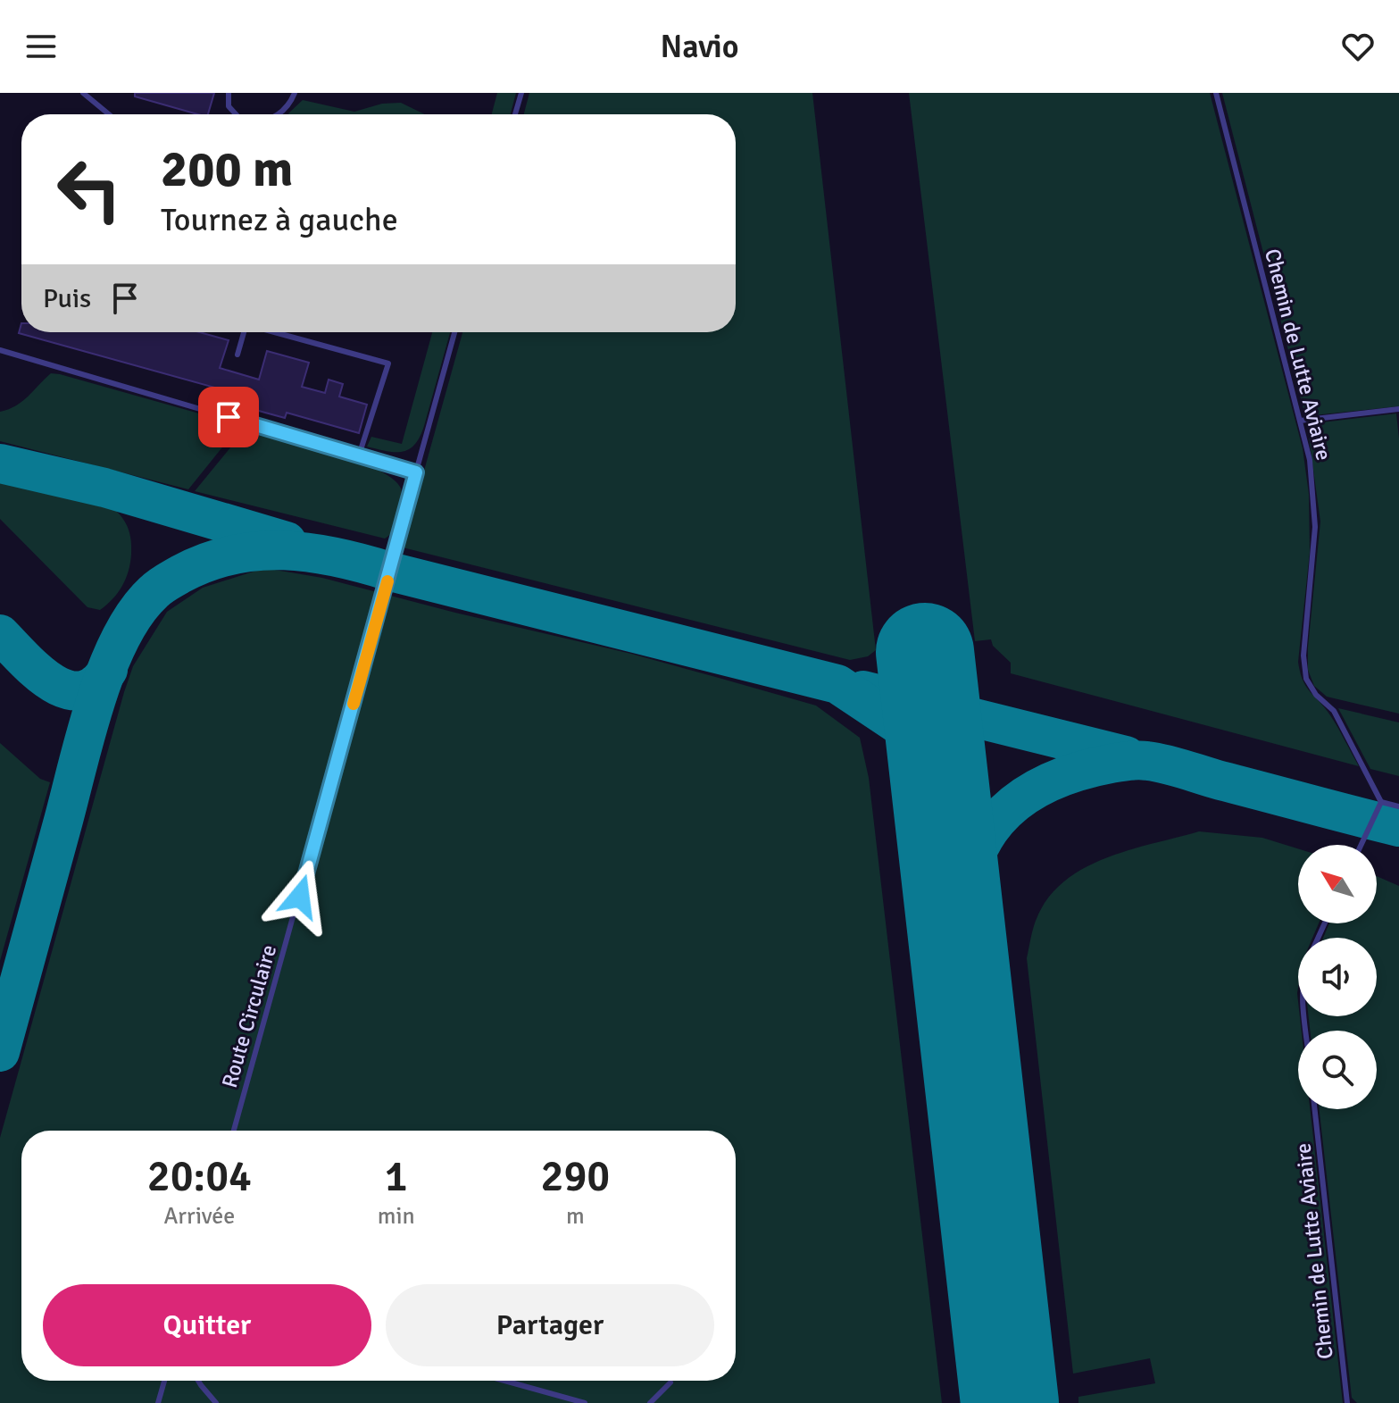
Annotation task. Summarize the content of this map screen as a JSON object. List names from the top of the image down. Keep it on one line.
{"streets":{"lane":["Chemin de Lutte Aviaire","Route Circulaire"]},"north":"top left","page":{"header":"Navio","turn":["200 m","Tournez à gauche"],"then":"Puis","eta":["20:04","Arrivée","1","min","290","m"],"buttons":["Quitter","Partager"]}}
